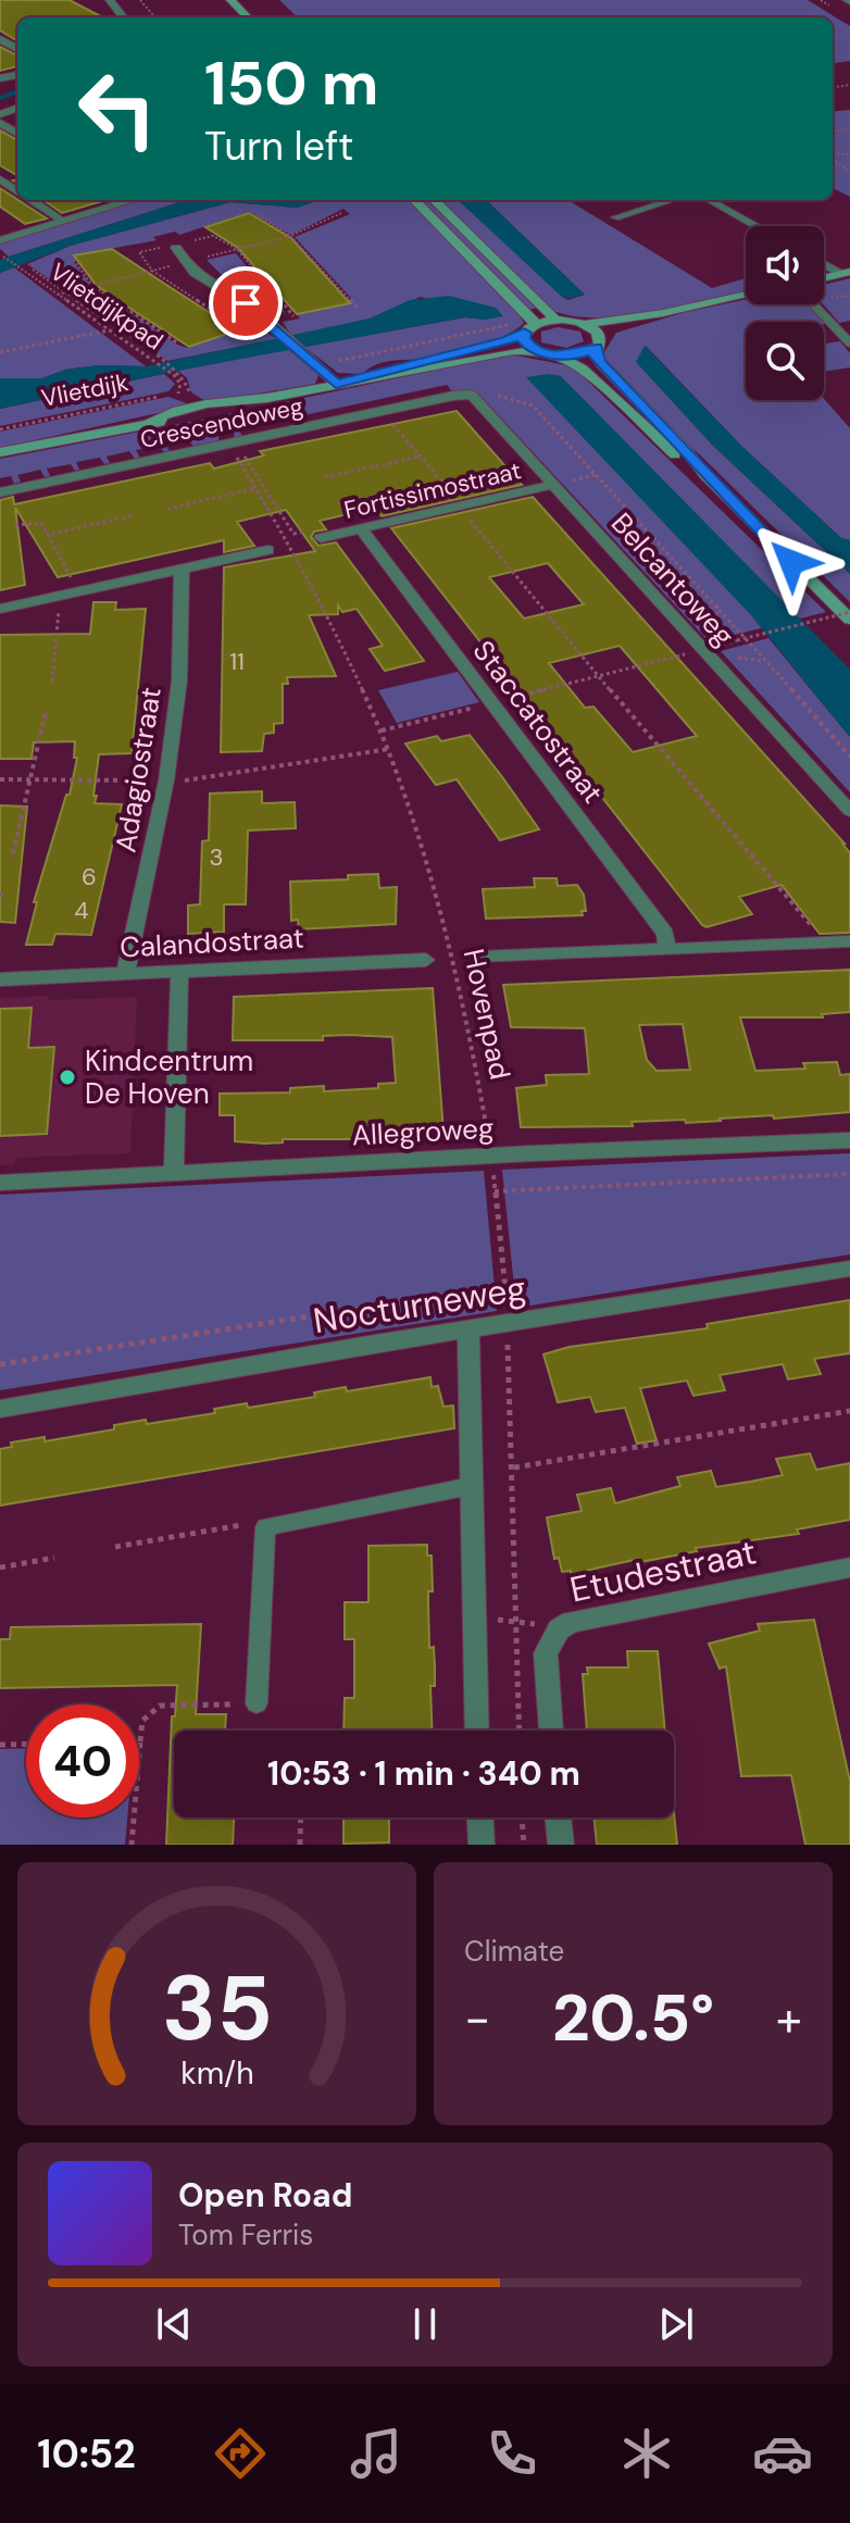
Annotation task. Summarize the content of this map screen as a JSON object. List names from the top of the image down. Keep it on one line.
{"streets":{"street":["Vlietdijk","Crescendoweg","Fortissimostraat","Belcantoweg","Staccatostraat","Adagiostraat","Calandostraat","Allegroweg","Nocturneweg","Etudestraat"],"path":["Vlietdijkpad","Hovenpad"]},"crossings":[["Vlietdijkpad","Vlietdijk"],["Crescendoweg","Belcantoweg"],["Crescendoweg","Hovenpad"],["Fortissimostraat","Belcantoweg"],["Fortissimostraat","Staccatostraat"],["Adagiostraat","Calandostraat"],["Hovenpad","Allegroweg"],["Hovenpad","Nocturneweg"]],"places":["Kindcentrum De Hoven"],"house_numbers":["11","3","6","4"],"page":{"turn":["150 m","Turn left"],"limit":"40","trip":"10:53 · 1 min · 340 m","tile":"Climate","heat":["−","20.5°","+"],"song":["Open Road","Tom Ferris"],"tabs":"10:52","gauge":["35","km/h"]}}
